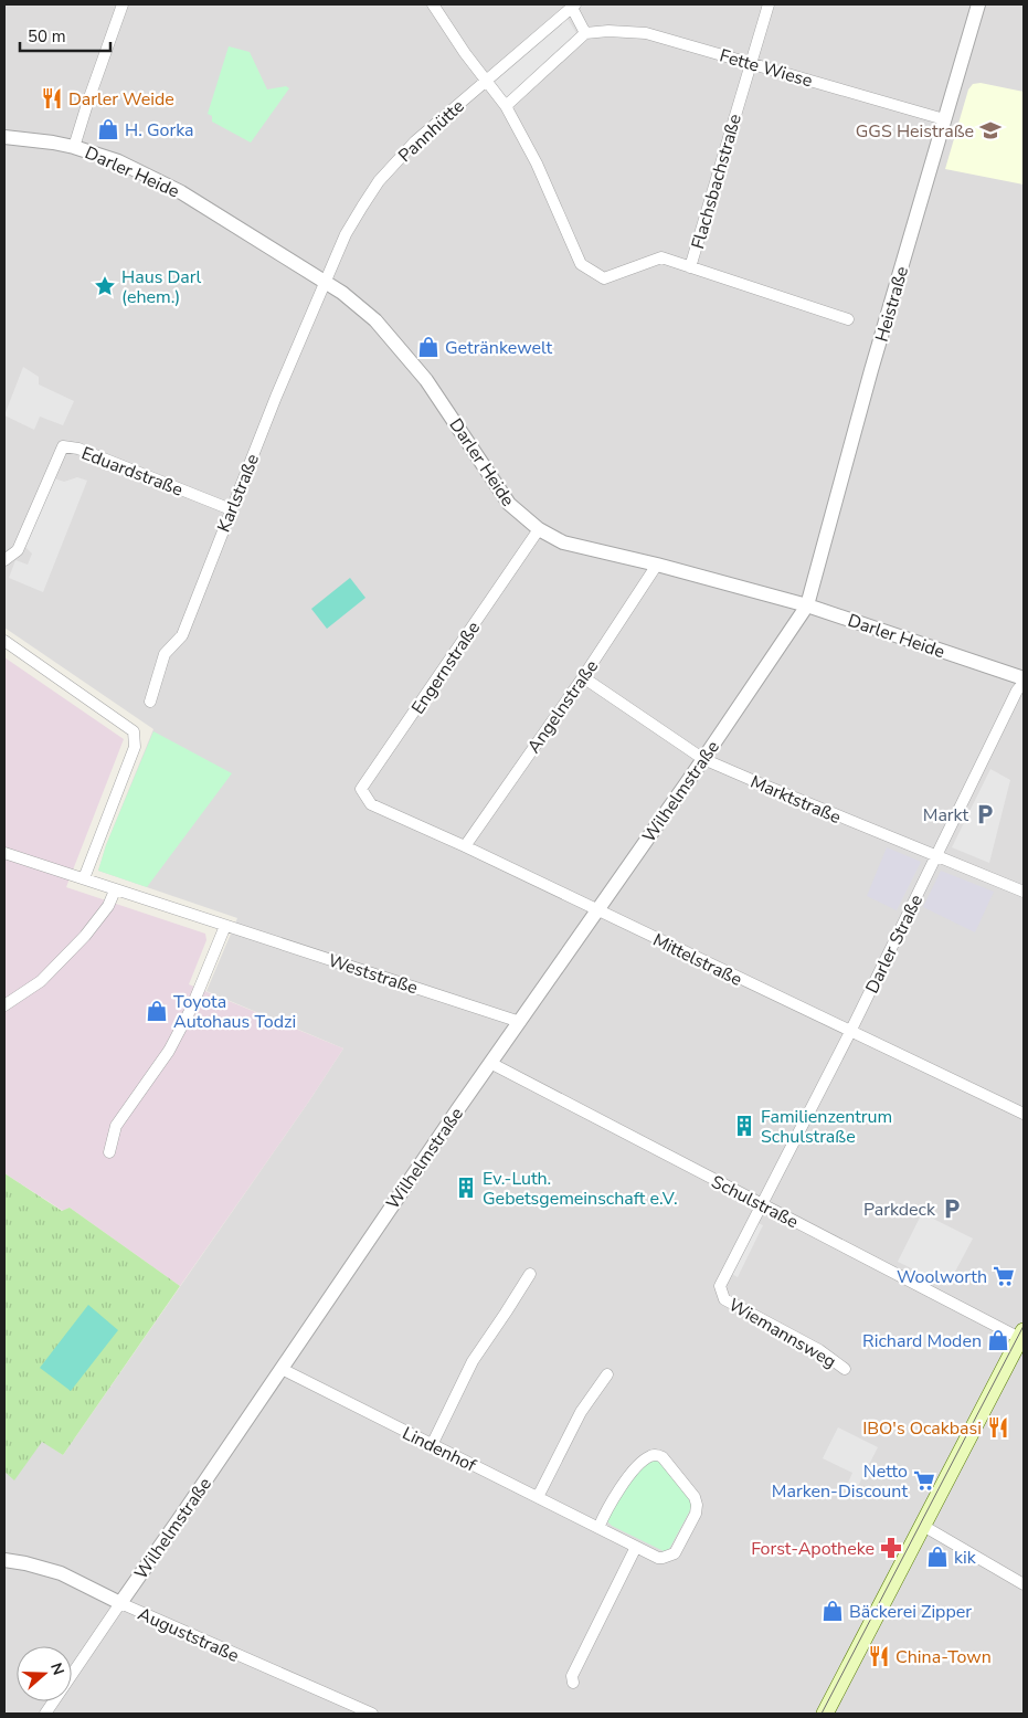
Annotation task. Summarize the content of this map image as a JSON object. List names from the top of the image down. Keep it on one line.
{"streets":{"street":["Fette Wiese","Pannhütte","Darler Heide","Flachsbachstraße","Heistraße","Eduardstraße","Karlstraße","Engernstraße","Angelnstraße","Wilhelmstraße","Marktstraße","Darler Straße","Mittelstraße","Weststraße","Schulstraße","Wiemannsweg","Lindenhof","Auguststraße"]},"crossings":[["Fette Wiese","Pannhütte"],["Fette Wiese","Flachsbachstraße"],["Fette Wiese","Heistraße"],["Pannhütte","Darler Heide"],["Pannhütte","Flachsbachstraße"],["Pannhütte","Karlstraße"],["Darler Heide","Heistraße"],["Darler Heide","Karlstraße"],["Darler Heide","Engernstraße"],["Darler Heide","Angelnstraße"],["Darler Heide","Wilhelmstraße"],["Heistraße","Wilhelmstraße"],["Eduardstraße","Karlstraße"],["Engernstraße","Mittelstraße"],["Angelnstraße","Marktstraße"],["Angelnstraße","Mittelstraße"],["Wilhelmstraße","Marktstraße"],["Wilhelmstraße","Mittelstraße"],["Wilhelmstraße","Weststraße"],["Wilhelmstraße","Schulstraße"],["Wilhelmstraße","Lindenhof"],["Wilhelmstraße","Auguststraße"],["Marktstraße","Darler Straße"],["Darler Straße","Mittelstraße"],["Darler Straße","Schulstraße"],["Darler Straße","Wiemannsweg"],["Schulstraße","Wiemannsweg"]],"places":{"restaurant":["Darler Weide","IBO's Ocakbasi","China-Town"],"shop":["H. Gorka","Getränkewelt","Toyota Autohaus Todzi","Richard Moden","kik","Bäckerei Zipper"],"school or university":["GGS Heistraße"],"place":["Haus Darl (ehem.)"],"parking":["Markt","Parkdeck"],"building":["Familienzentrum Schulstraße","Ev.-Luth. Gebetsgemeinschaft e.V."],"supermarket":["Woolworth","Netto Marken-Discount"],"pharmacy":["Forst-Apotheke"]},"scale_bar":"50 m","north":"right"}
